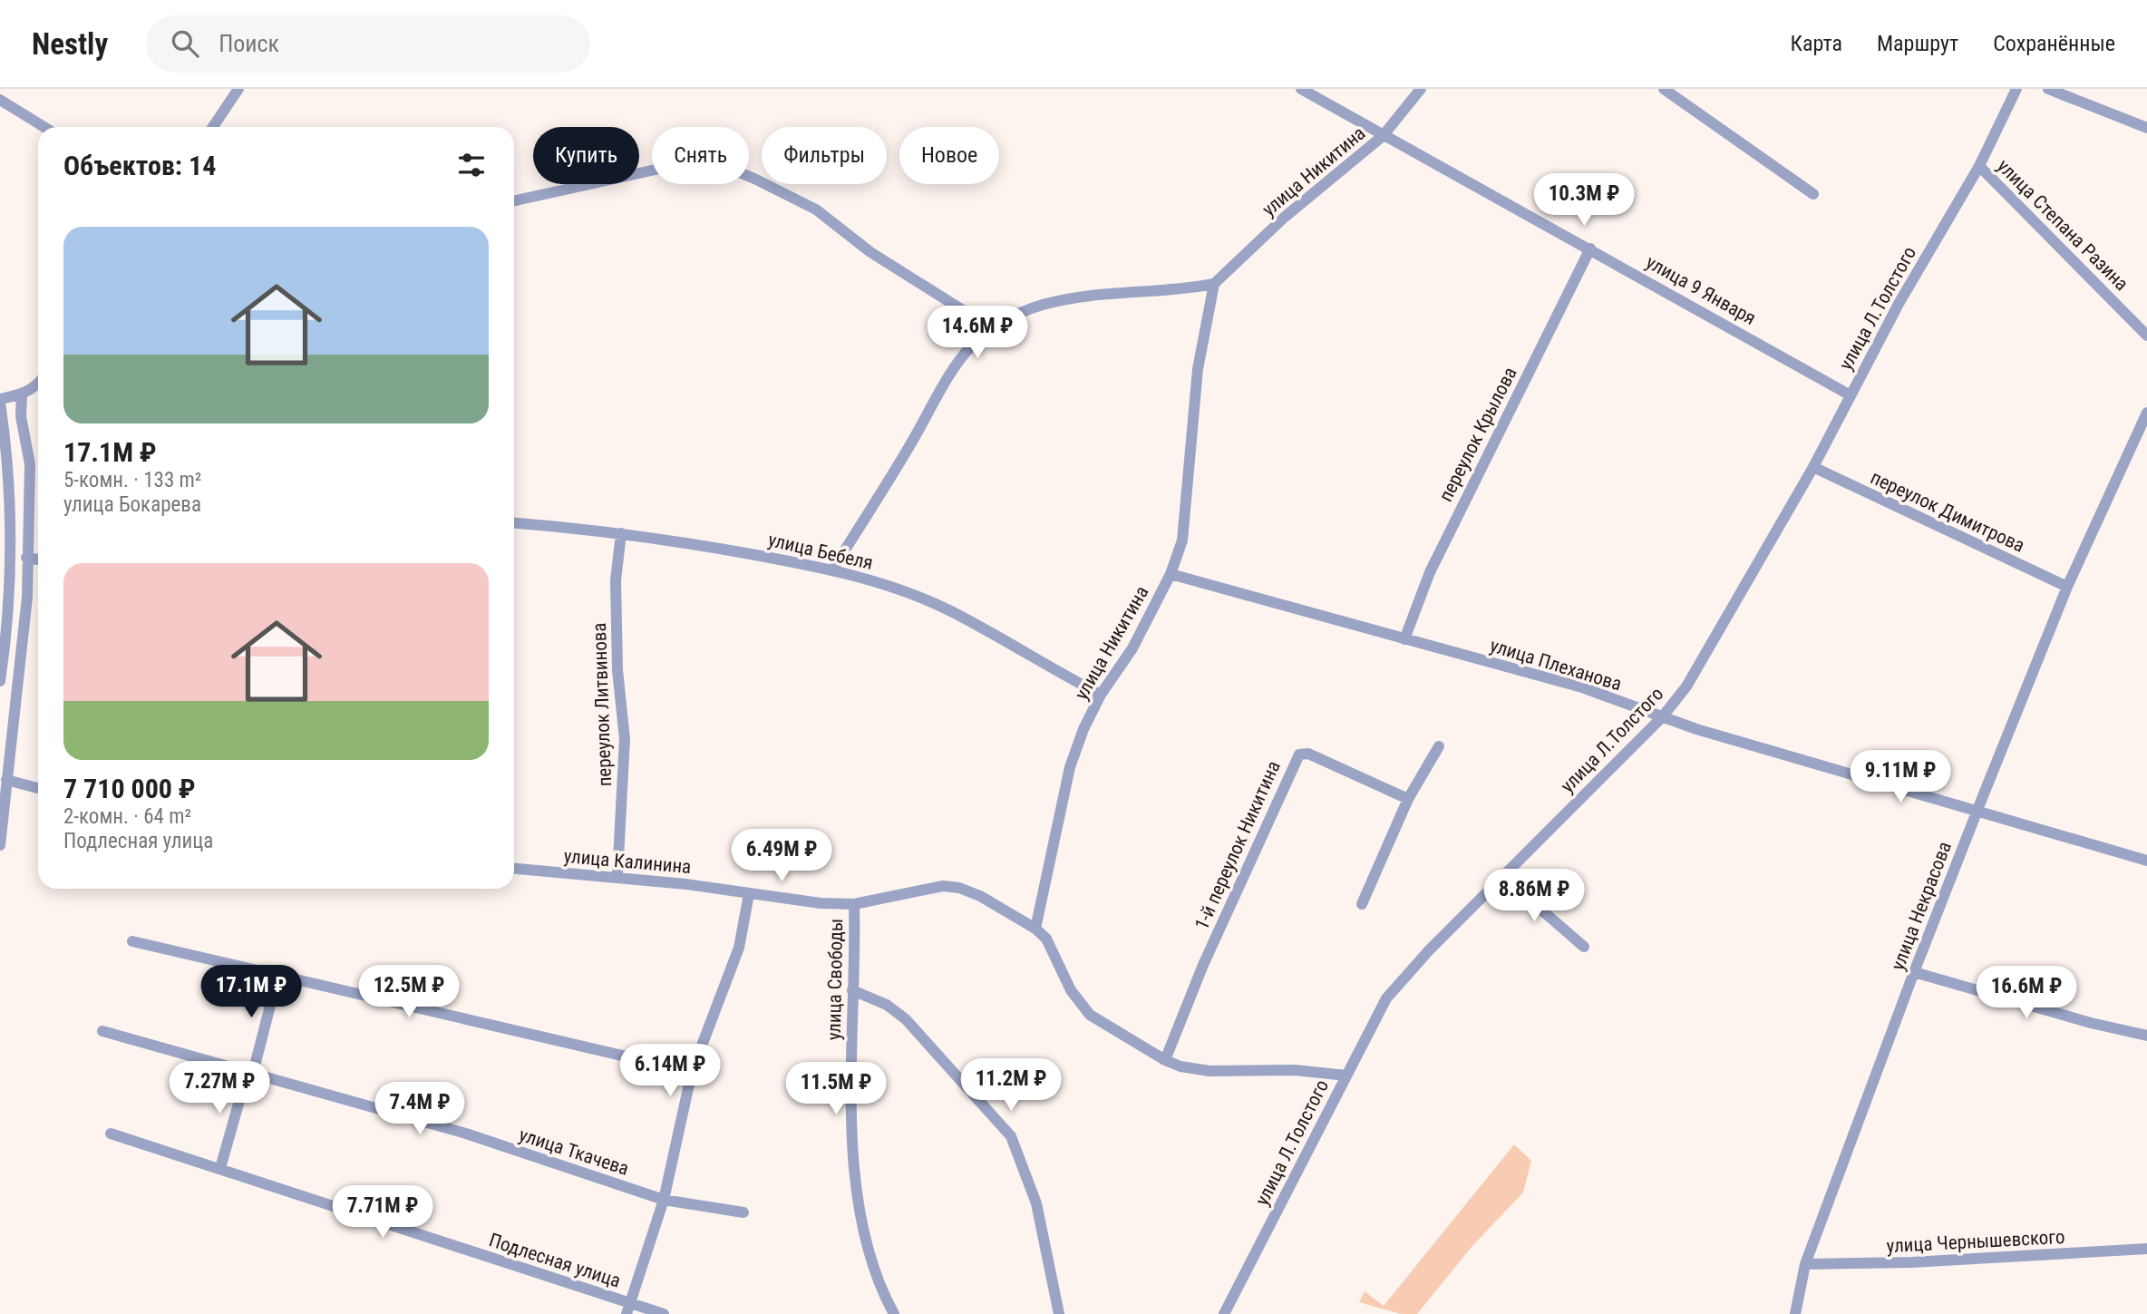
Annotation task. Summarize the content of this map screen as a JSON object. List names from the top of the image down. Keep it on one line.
{"streets":{"street":["улица Никитина","улица Степана Разина","улица 9 Января","улица Л.Толстого","переулок Крылова","переулок Димитрова","улица Бебеля","улица Плеханова","переулок Литвинова","1-й переулок Никитина","улица Калинина","улица Некрасова","улица Свободы","улица Ткачева","улица Чернышевского","Подлесная улица"]},"crossings":[["улица Никитина","улица 9 Января"],["улица Никитина","улица Бебеля"],["улица Никитина","улица Плеханова"],["улица Никитина","улица Калинина"],["улица Степана Разина","улица Л.Толстого"],["улица 9 Января","улица Л.Толстого"],["улица 9 Января","переулок Крылова"],["улица Л.Толстого","переулок Димитрова"],["улица Л.Толстого","улица Плеханова"],["переулок Крылова","улица Плеханова"],["переулок Димитрова","улица Некрасова"],["улица Бебеля","переулок Литвинова"],["улица Плеханова","улица Некрасова"],["переулок Литвинова","улица Калинина"],["улица Калинина","улица Свободы"],["улица Некрасова","улица Чернышевского"]],"page":{"header":"Nestly","search":"Поиск","nav":["Карта","Маршрут","Сохранённые"],"chip":["Купить","Снять","Фильтры","Новое"],"heading":"Объектов: 14","price":["10.3M ₽","14.6M ₽","9.11M ₽","6.49M ₽","8.86M ₽","17.1M ₽","12.5M ₽","16.6M ₽","6.14M ₽","11.2M ₽","7.27M ₽","11.5M ₽","7.4M ₽","7.71M ₽"],"list":[{"name":"17.1M ₽","note":"5-комн. · 133 m² · улица Бокарева"},{"name":"7 710 000 ₽","note":"2-комн. · 64 m² · Подлесная улица"}]}}
